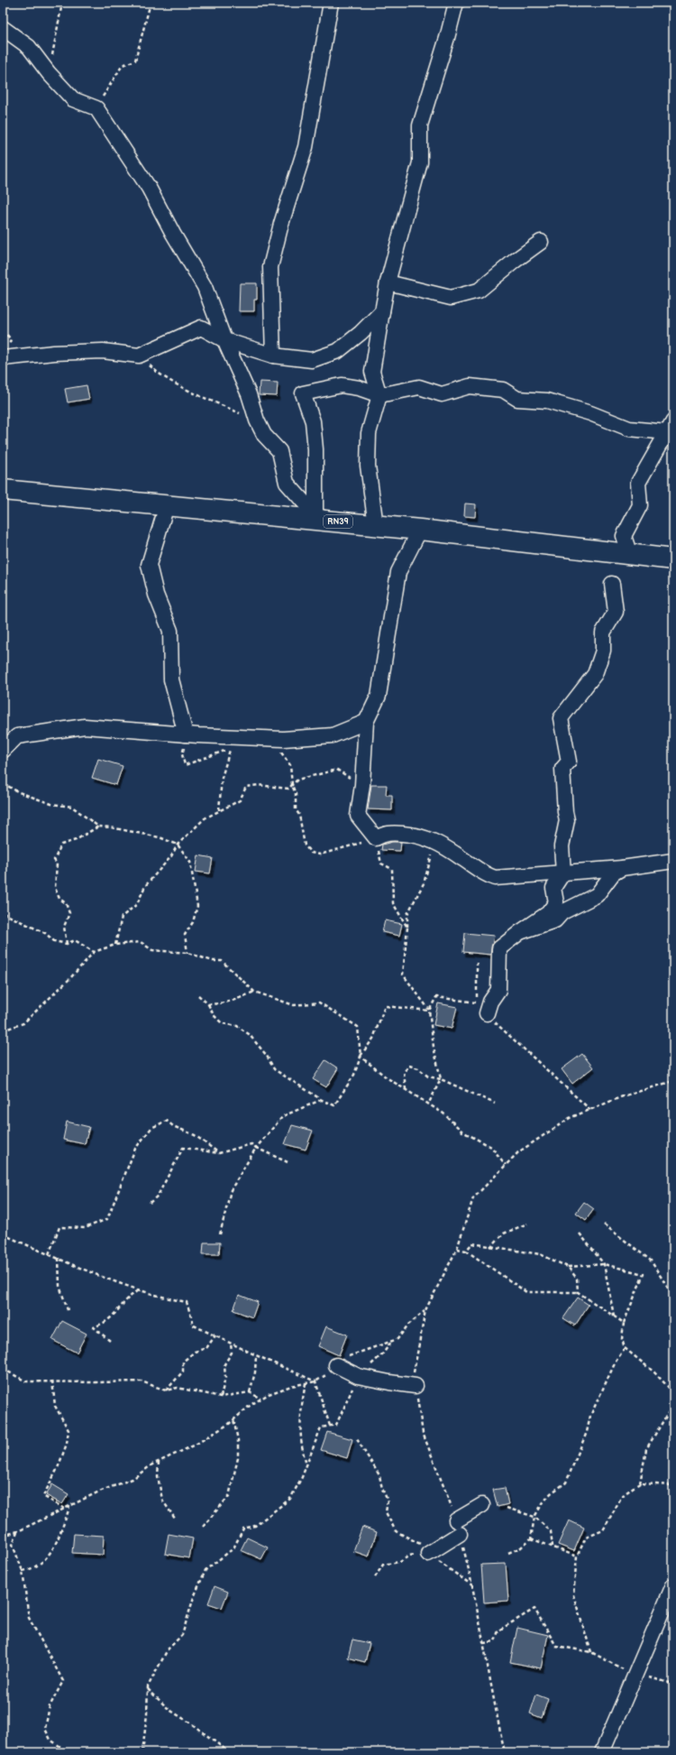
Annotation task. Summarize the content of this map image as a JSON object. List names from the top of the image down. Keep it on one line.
{"streets":{"highway":["RN39"]}}
